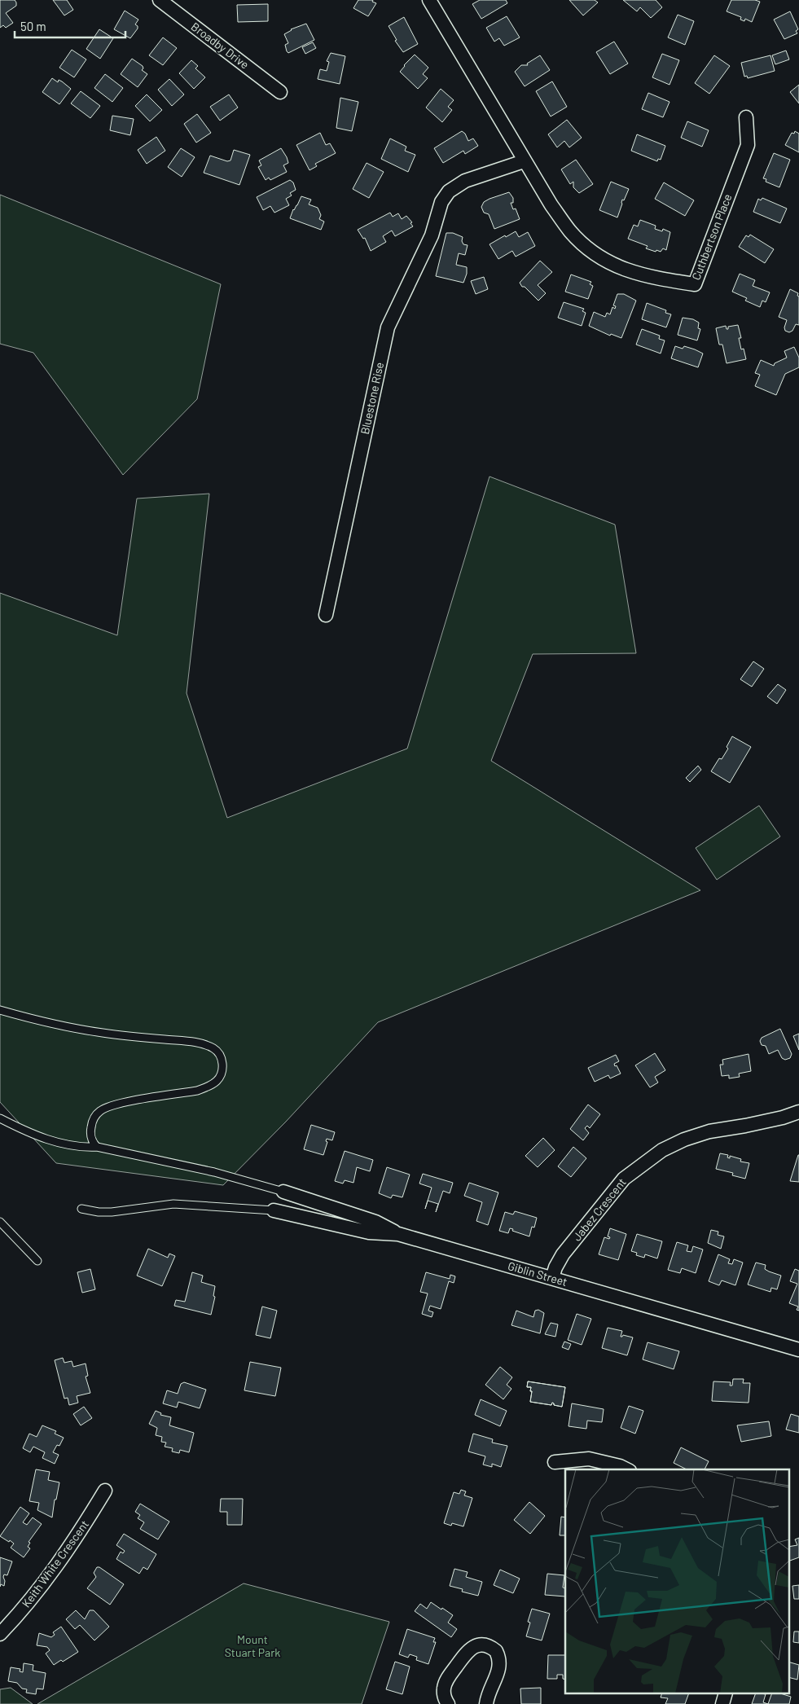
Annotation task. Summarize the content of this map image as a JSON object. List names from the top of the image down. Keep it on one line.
{"streets":{"street":["Broadby Drive","Cuthbertson Place","Bluestone Rise","Jabez Crescent","Giblin Street","Keith White Crescent"]},"crossings":[["Cuthbertson Place","Bluestone Rise"],["Jabez Crescent","Giblin Street"]],"parks":["Mount Stuart Park"],"scale_bar":"50 m"}
